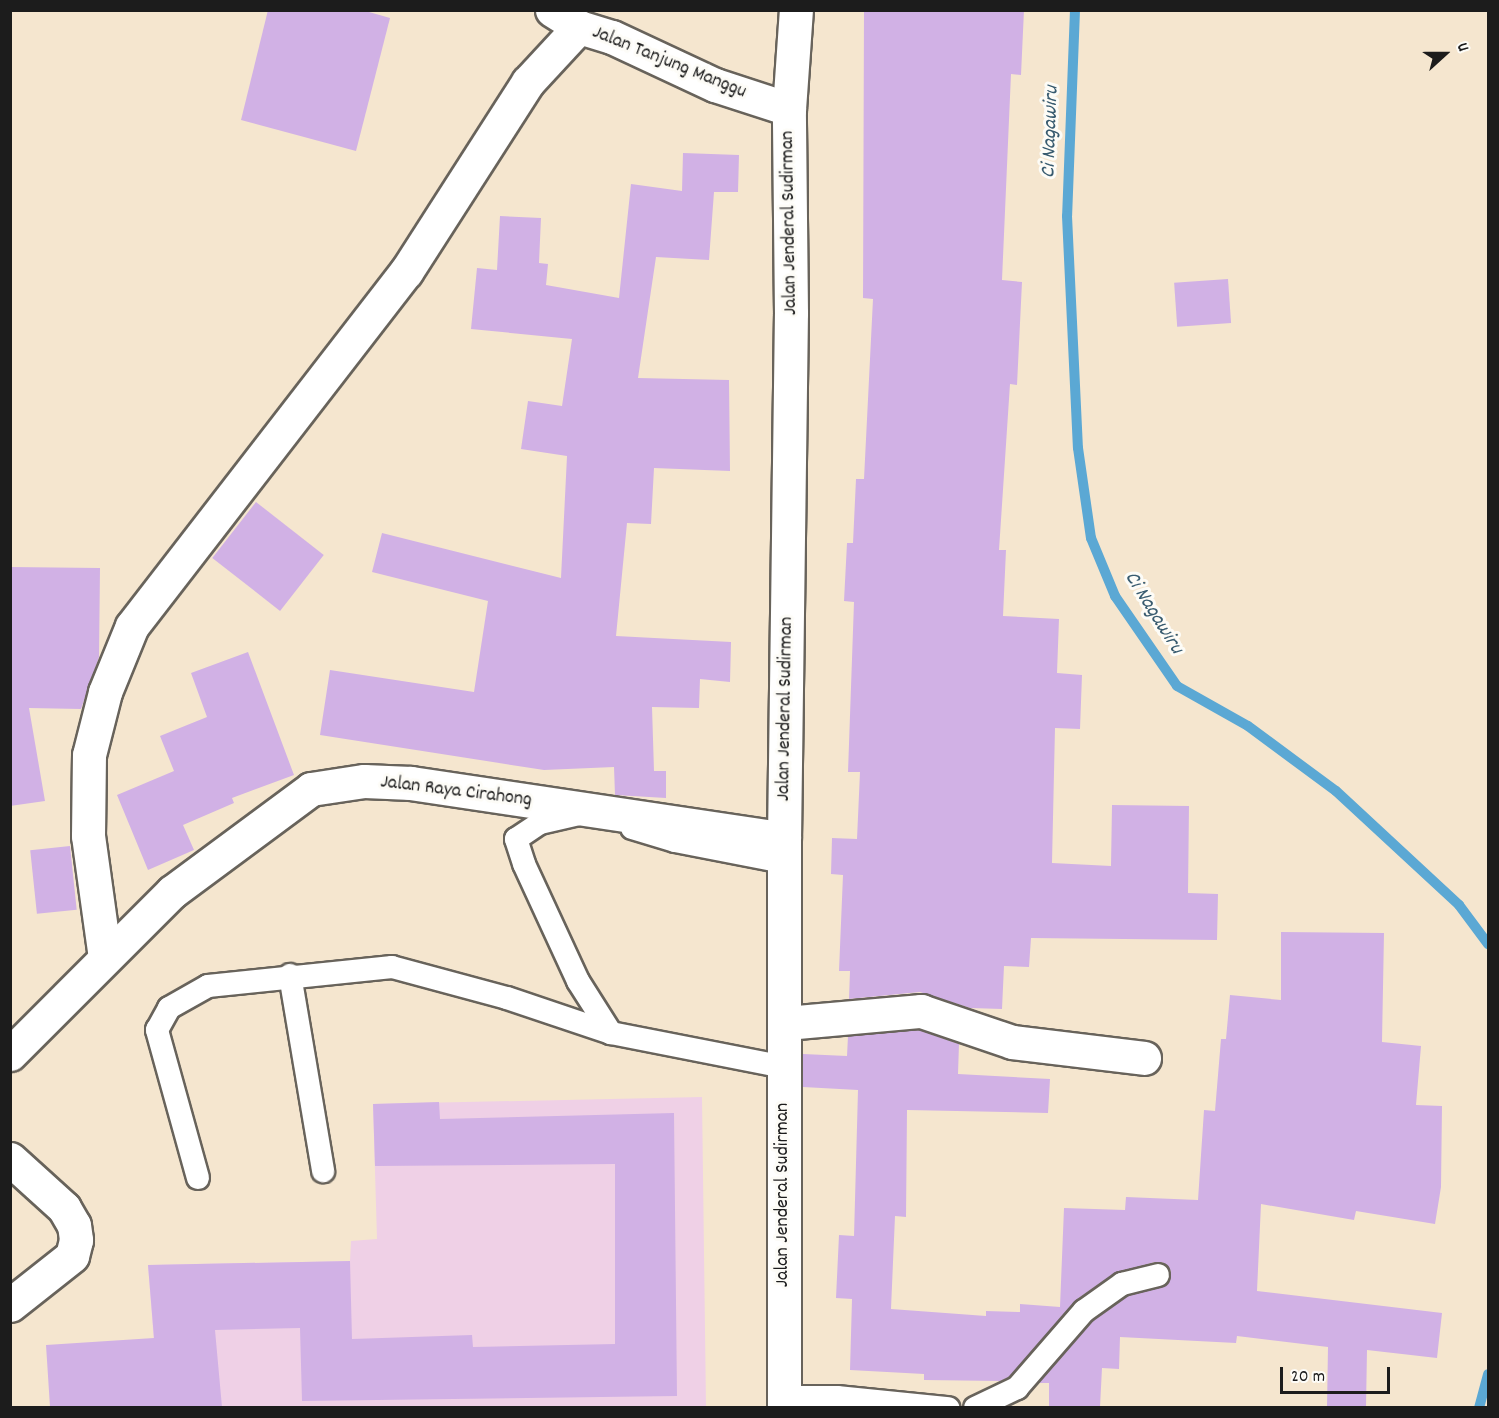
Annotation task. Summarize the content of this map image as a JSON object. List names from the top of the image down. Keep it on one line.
{"streets":{"main road":["Jalan Tanjung Manggu","Jalan Jenderal Sudirman","Jalan Raya Cirahong"]},"crossings":[["Jalan Tanjung Manggu","Jalan Jenderal Sudirman"],["Jalan Jenderal Sudirman","Jalan Raya Cirahong"]],"water":["Ci Nagawiru"],"scale_bar":"20 m","north":"right"}
